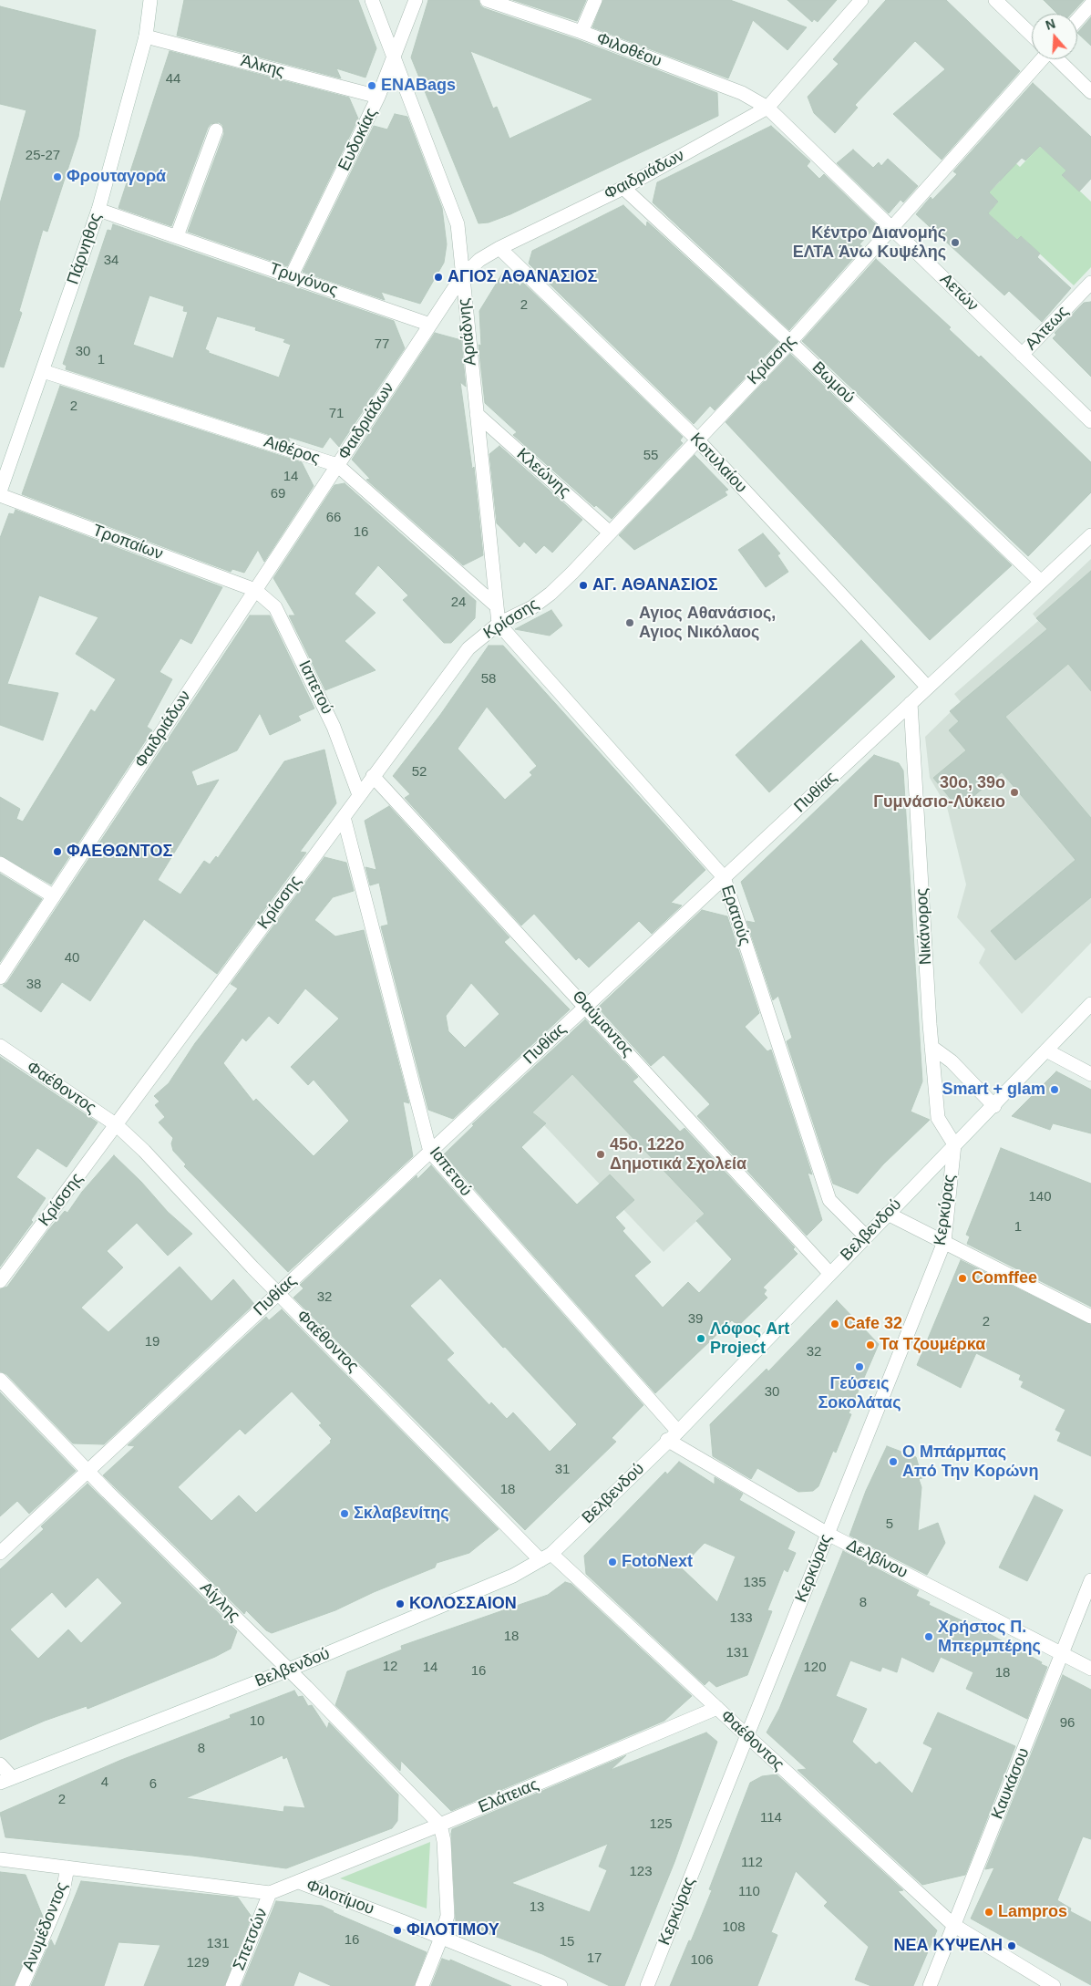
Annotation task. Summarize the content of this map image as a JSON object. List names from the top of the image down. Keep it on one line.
{"streets":{"street":["Φιλοθέου","Άλκης","Ευδοκίας","Φαιδριάδων","Πάρνηθος","Τρυγόνος","Αετών","Αλτεως","Αριάδνης","Κρίσσης","Βωμού","Αιθέρος","Κοτυλαίου","Κλεώνης","Τροπαίων","Ιαπετού","Πυθίας","Ερατούς","Νικάνορος","Θαύμαντος","Φαέθοντος","Κερκύρας","Βελβενδού","Δελβίνου","Αίγλης","Καυκάσου","Ελάτειας","Φιλοτίμου","Ανυμέδοντος","Σπετσών"]},"crossings":[["Φιλοθέου","Φαιδριάδων"],["Φιλοθέου","Αετών"],["Άλκης","Ευδοκίας"],["Άλκης","Πάρνηθος"],["Ευδοκίας","Τρυγόνος"],["Ευδοκίας","Αριάδνης"],["Φαιδριάδων","Τρυγόνος"],["Φαιδριάδων","Αετών"],["Φαιδριάδων","Αριάδνης"],["Φαιδριάδων","Βωμού"],["Φαιδριάδων","Αιθέρος"],["Φαιδριάδων","Κοτυλαίου"],["Φαιδριάδων","Τροπαίων"],["Φαιδριάδων","Ιαπετού"],["Πάρνηθος","Τρυγόνος"],["Πάρνηθος","Αιθέρος"],["Πάρνηθος","Τροπαίων"],["Αετών","Αλτεως"],["Αετών","Κρίσσης"],["Αριάδνης","Κρίσσης"],["Αριάδνης","Αιθέρος"],["Αριάδνης","Κλεώνης"],["Αριάδνης","Ερατούς"],["Κρίσσης","Βωμού"],["Κρίσσης","Κοτυλαίου"],["Κρίσσης","Κλεώνης"],["Κρίσσης","Ιαπετού"],["Κρίσσης","Ερατούς"],["Κρίσσης","Θαύμαντος"],["Κρίσσης","Φαέθοντος"],["Βωμού","Πυθίας"],["Κοτυλαίου","Πυθίας"],["Τροπαίων","Ιαπετού"],["Ιαπετού","Πυθίας"],["Ιαπετού","Βελβενδού"],["Πυθίας","Ερατούς"],["Πυθίας","Νικάνορος"],["Πυθίας","Θαύμαντος"],["Πυθίας","Φαέθοντος"],["Πυθίας","Αίγλης"],["Ερατούς","Βελβενδού"],["Νικάνορος","Κερκύρας"],["Νικάνορος","Βελβενδού"],["Θαύμαντος","Βελβενδού"],["Φαέθοντος","Κερκύρας"],["Φαέθοντος","Βελβενδού"],["Φαέθοντος","Καυκάσου"],["Φαέθοντος","Ελάτειας"],["Κερκύρας","Βελβενδού"],["Κερκύρας","Δελβίνου"],["Βελβενδού","Δελβίνου"],["Βελβενδού","Αίγλης"],["Δελβίνου","Καυκάσου"],["Αίγλης","Ελάτειας"],["Ελάτειας","Φιλοτίμου"],["Φιλοτίμου","Ανυμέδοντος"],["Φιλοτίμου","Σπετσών"]],"places":["ENABags","Φρουταγορά","Κέντρο Διανομής ΕΛΤΑ Άνω Κυψέλης","ΑΓΙΟΣ ΑΘΑΝΑΣΙΟΣ","ΑΓ. ΑΘΑΝΑΣΙΟΣ","Αγιος Αθανάσιος, Αγιος Νικόλαος","30ο, 39ο Γυμνάσιο-Λύκειο","ΦΑΕΘΩΝΤΟΣ","Smart + glam","45ο, 122ο Δημοτικά Σχολεία","Comffee","Cafe 32","Λόφος Art Project","Τα Τζουμέρκα","Γεύσεις Σοκολάτας","Ο Μπάρμπας Από Την Κορώνη","Σκλαβενίτης","FotoNext","ΚΟΛΟΣΣΑΙΟΝ","Χρήστος Π. Μπερμπέρης","Lampros","ΦΙΛΟΤΙΜΟΥ","ΝΕΑ ΚΥΨΕΛΗ"],"house_numbers":["44","25-27","34","2","77","30","1","2","71","55","14","69","66","16","24","58","52","40","38","140","1","32","39","2","19","32","30","31","18","5","135","8","133","18","131","12","14","120","16","18","10","96","8","4","6","2","114","125","112","123","110","13","108","16","15","131","17","106","129"],"north":"top"}
